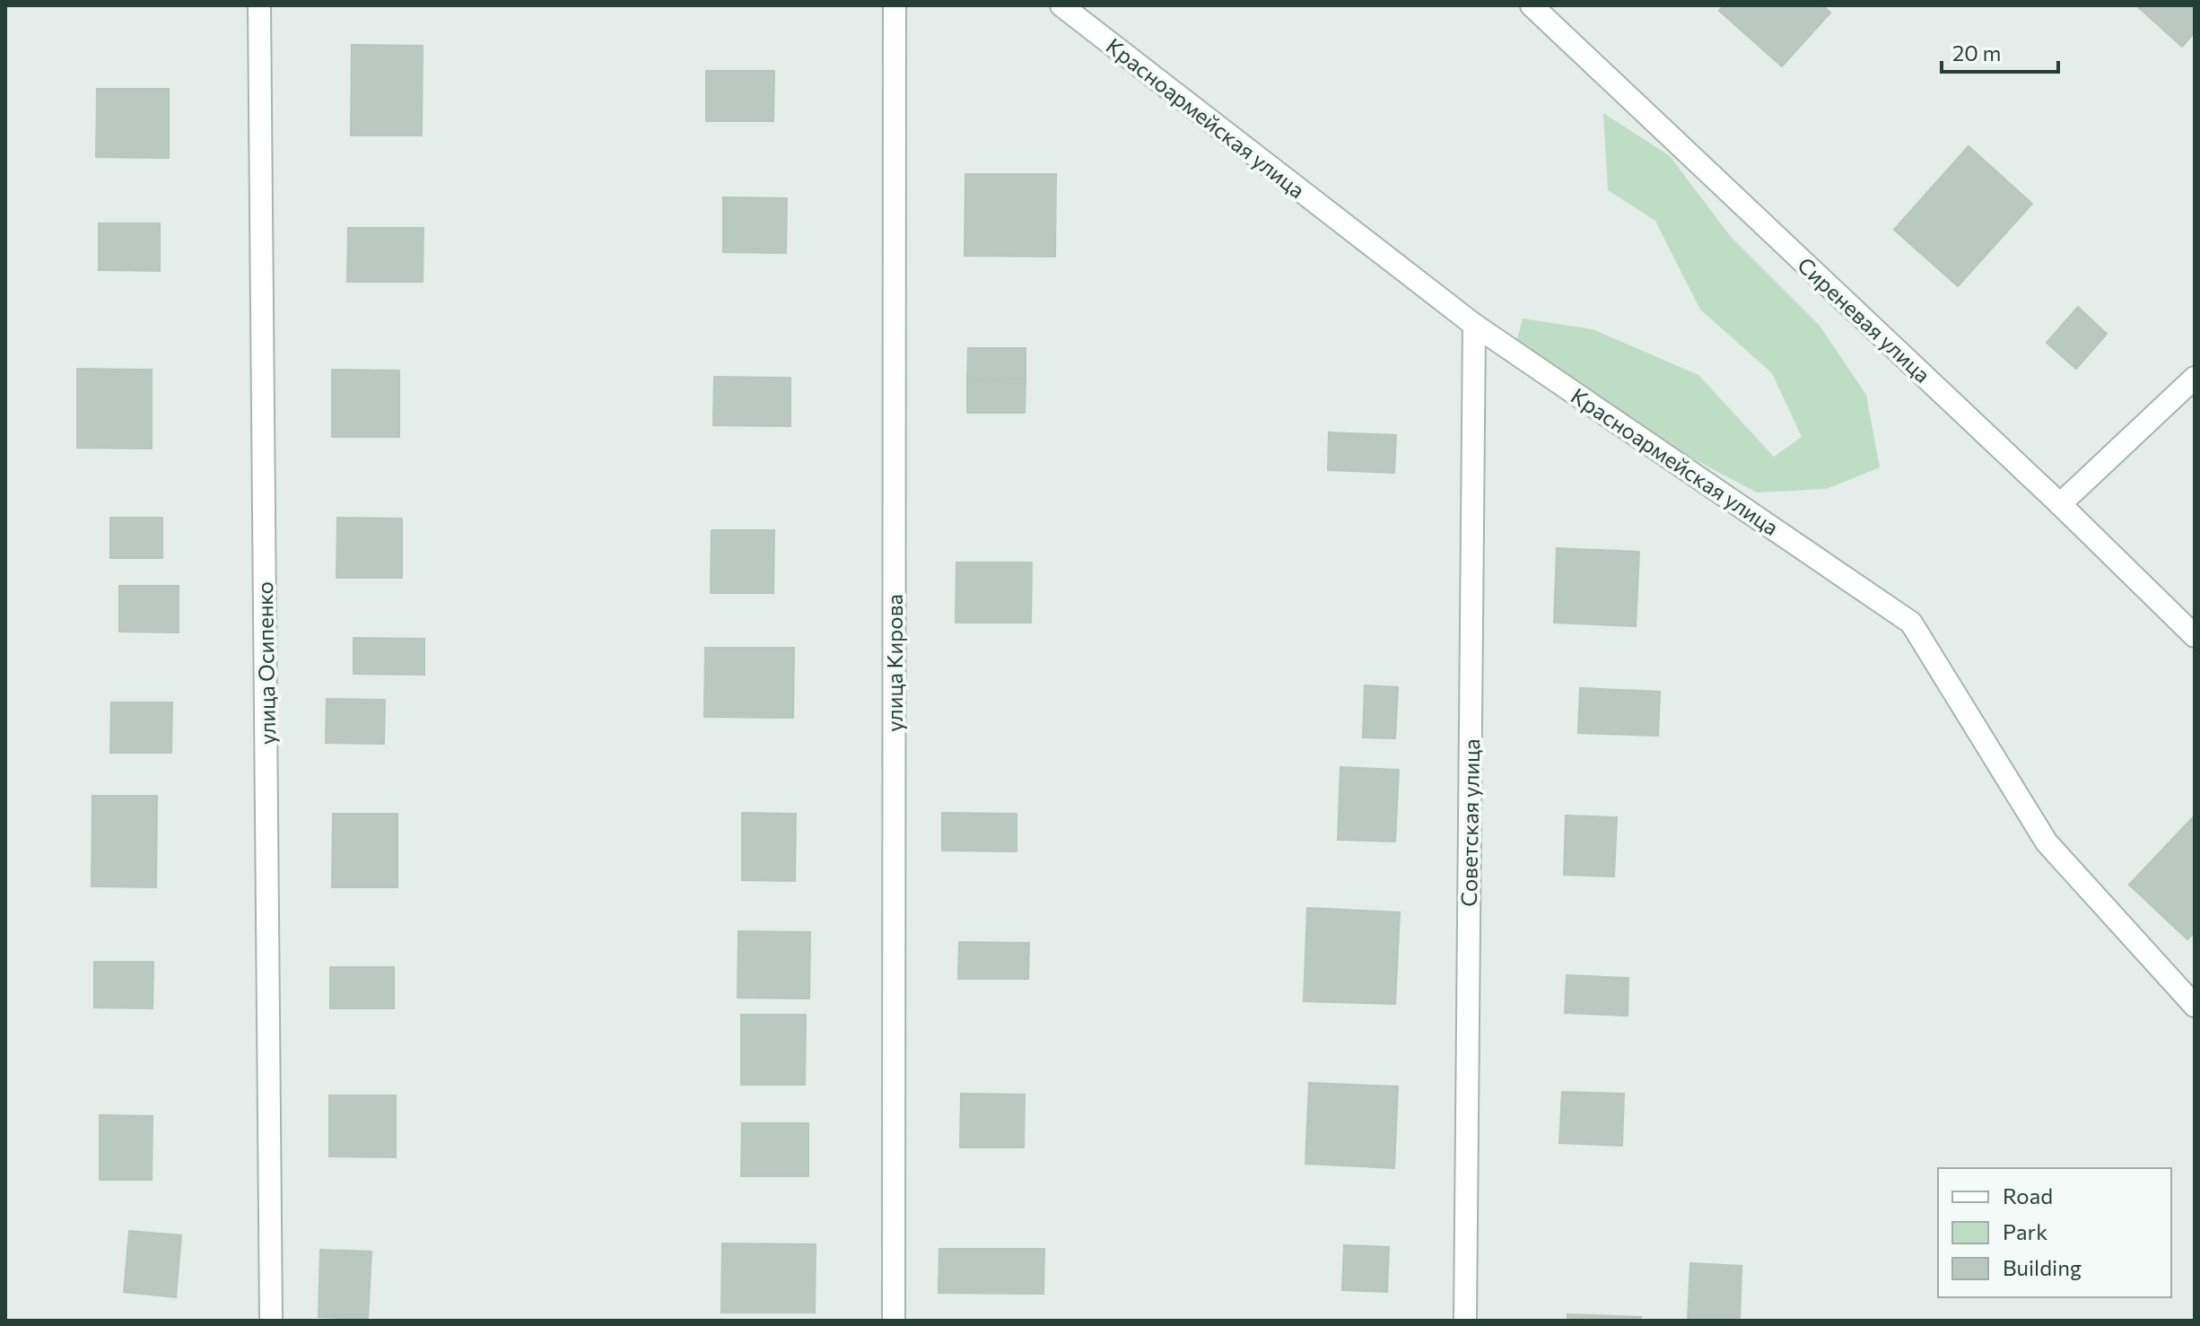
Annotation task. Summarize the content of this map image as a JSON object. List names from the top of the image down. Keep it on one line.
{"streets":{"street":["Красноармейская улица","Сиреневая улица","улица Осипенко","улица Кирова","Советская улица"]},"crossings":[["Красноармейская улица","Советская улица"]],"legend":["Road","Park","Building"],"scale_bar":"20 m"}
